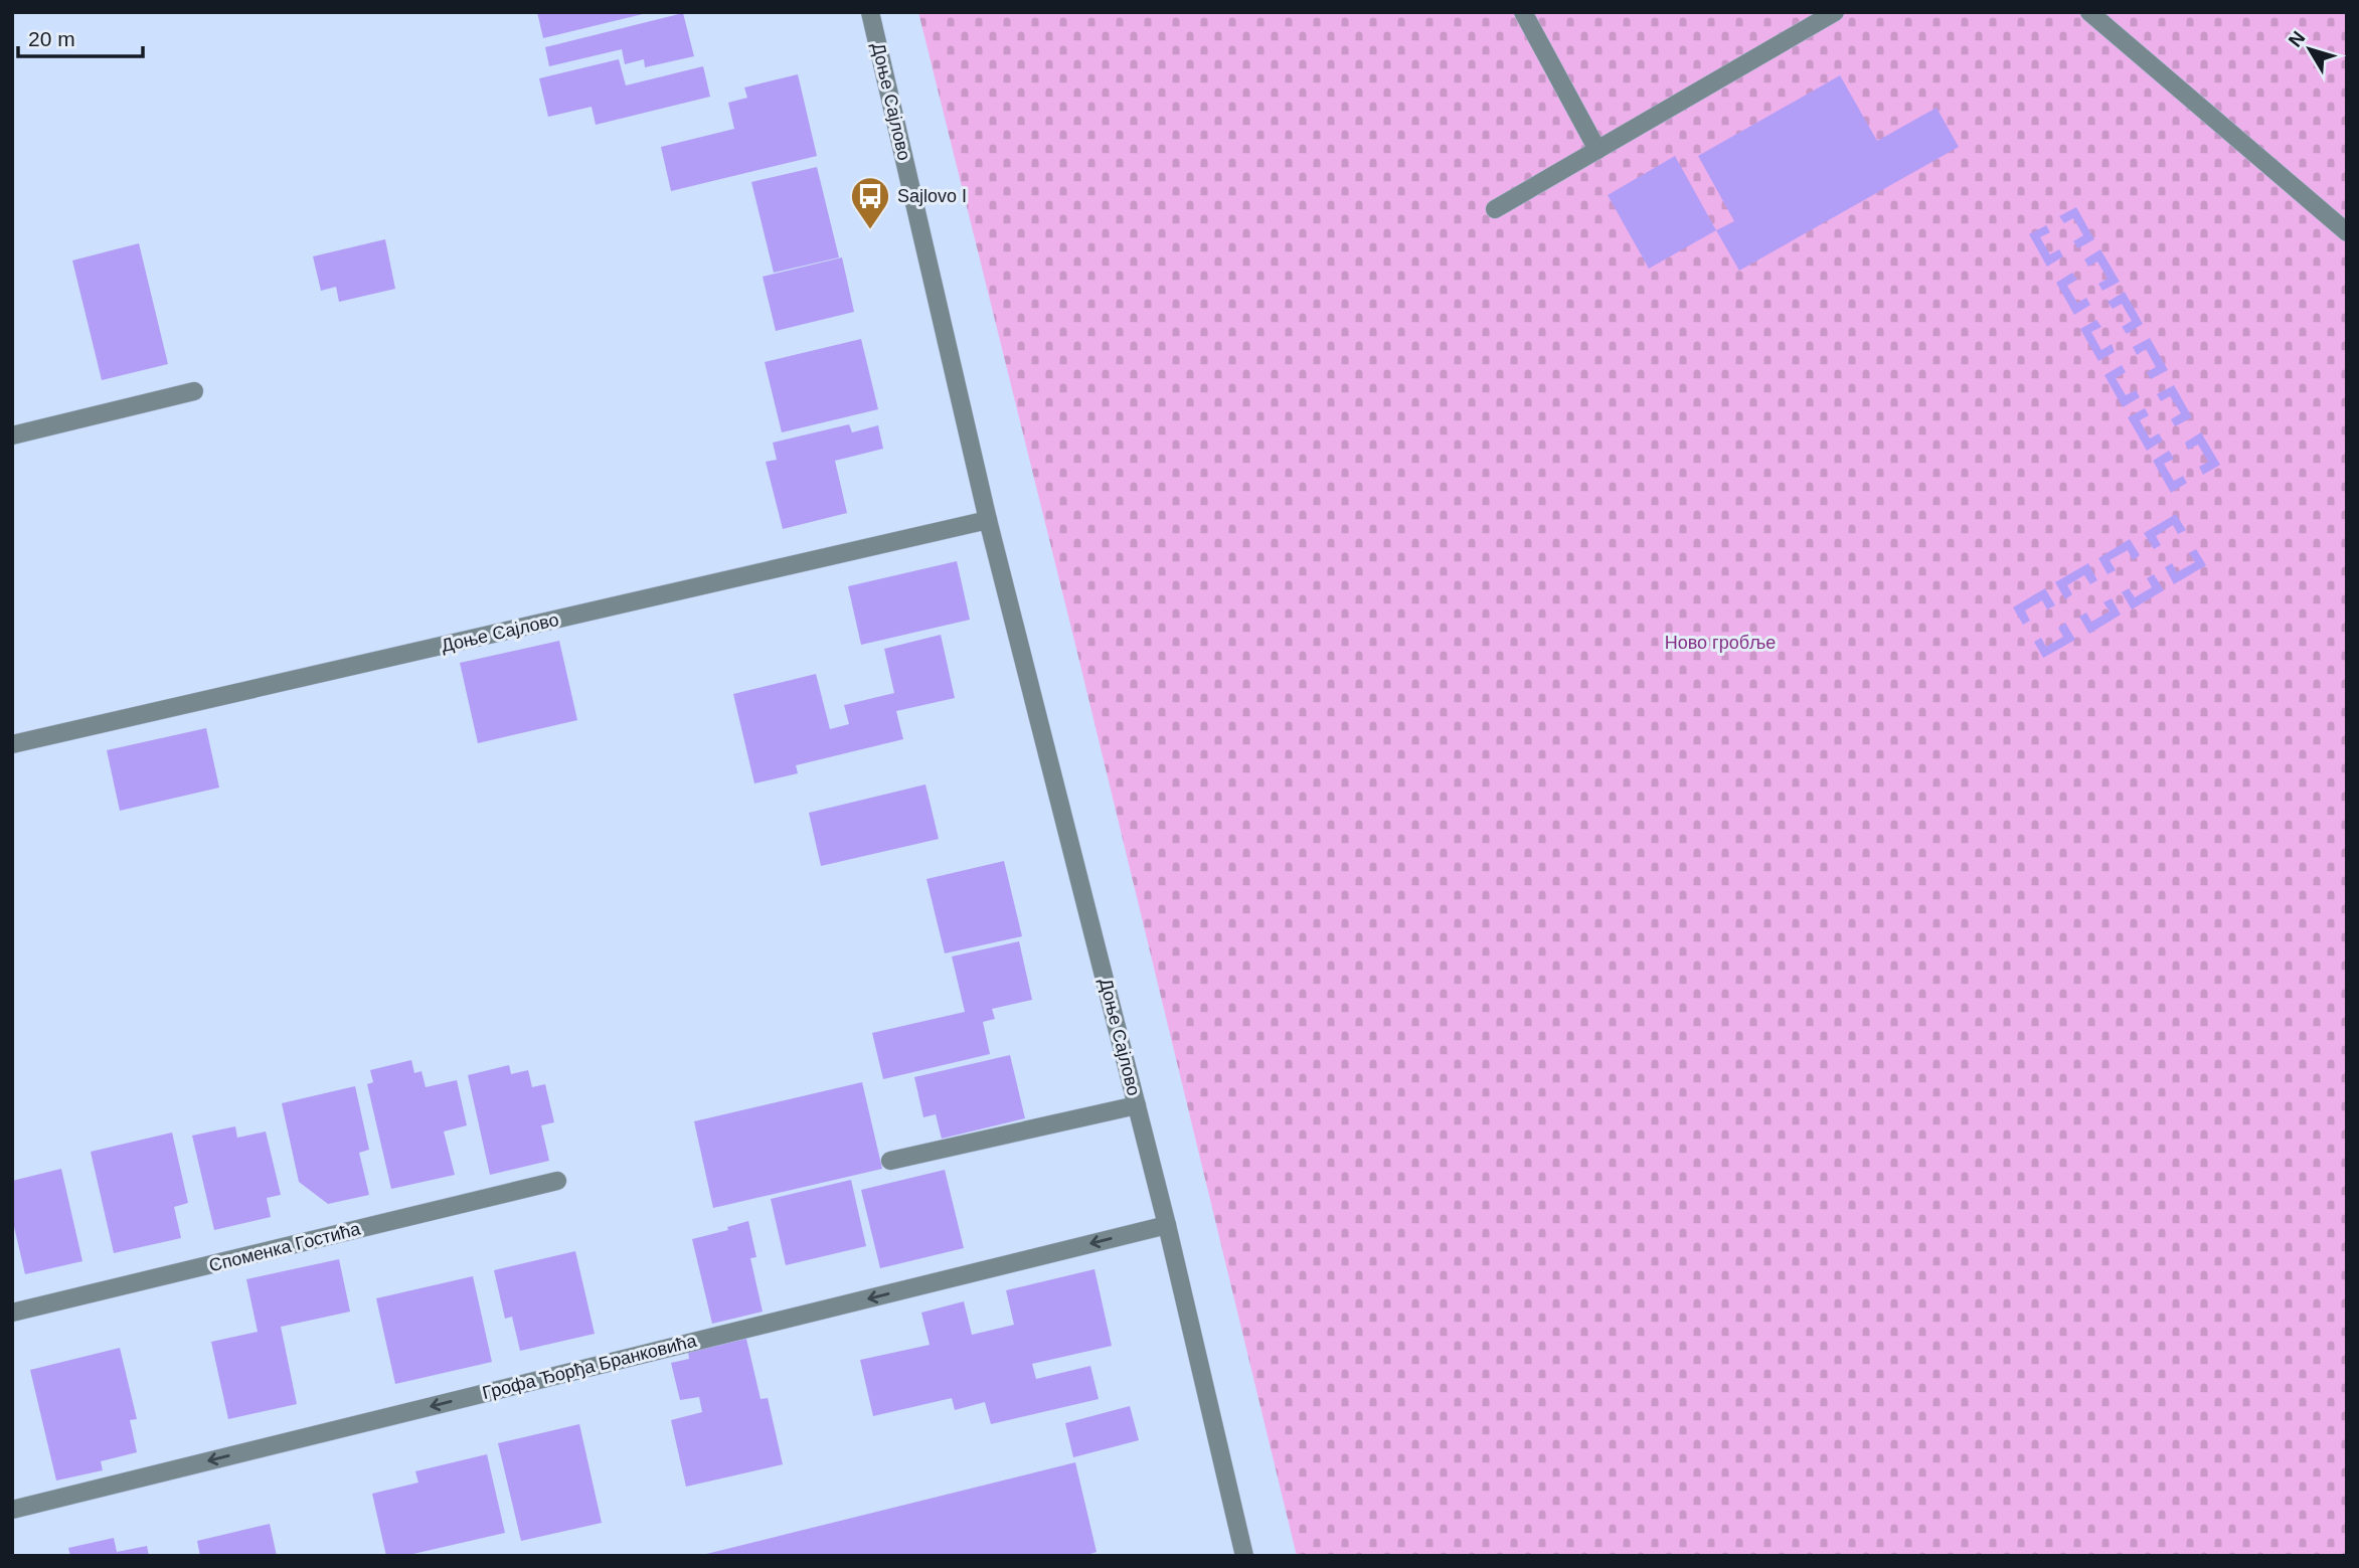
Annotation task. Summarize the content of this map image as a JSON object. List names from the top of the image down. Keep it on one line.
{"streets":{"street":["Доње Сајлово","Споменка Гостића","Грофа Ђорђа Бранковића"]},"crossings":[["Доње Сајлово","Грофа Ђорђа Бранковића"]],"one_way":["Грофа Ђорђа Бранковића"],"parks":["Ново гробље"],"places":{"bus stop":["Sajlovo I"]},"scale_bar":"20 m","north":"top left"}
